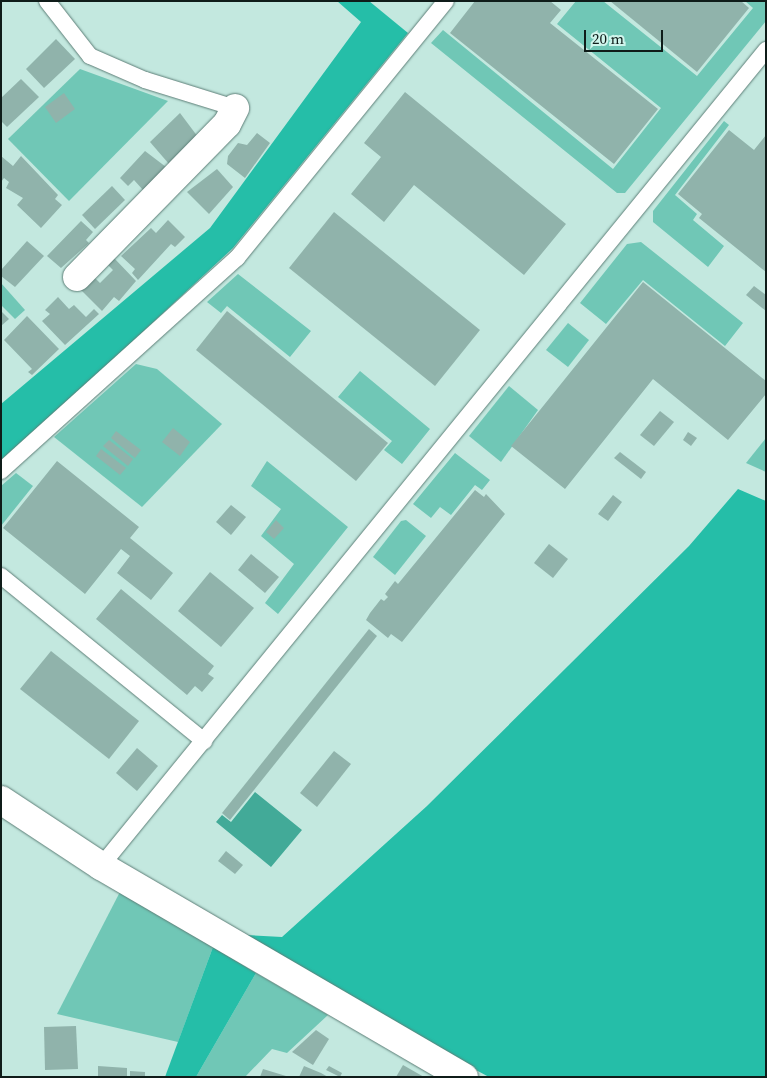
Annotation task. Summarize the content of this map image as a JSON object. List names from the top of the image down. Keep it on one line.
{"scale_bar":"20 m"}
